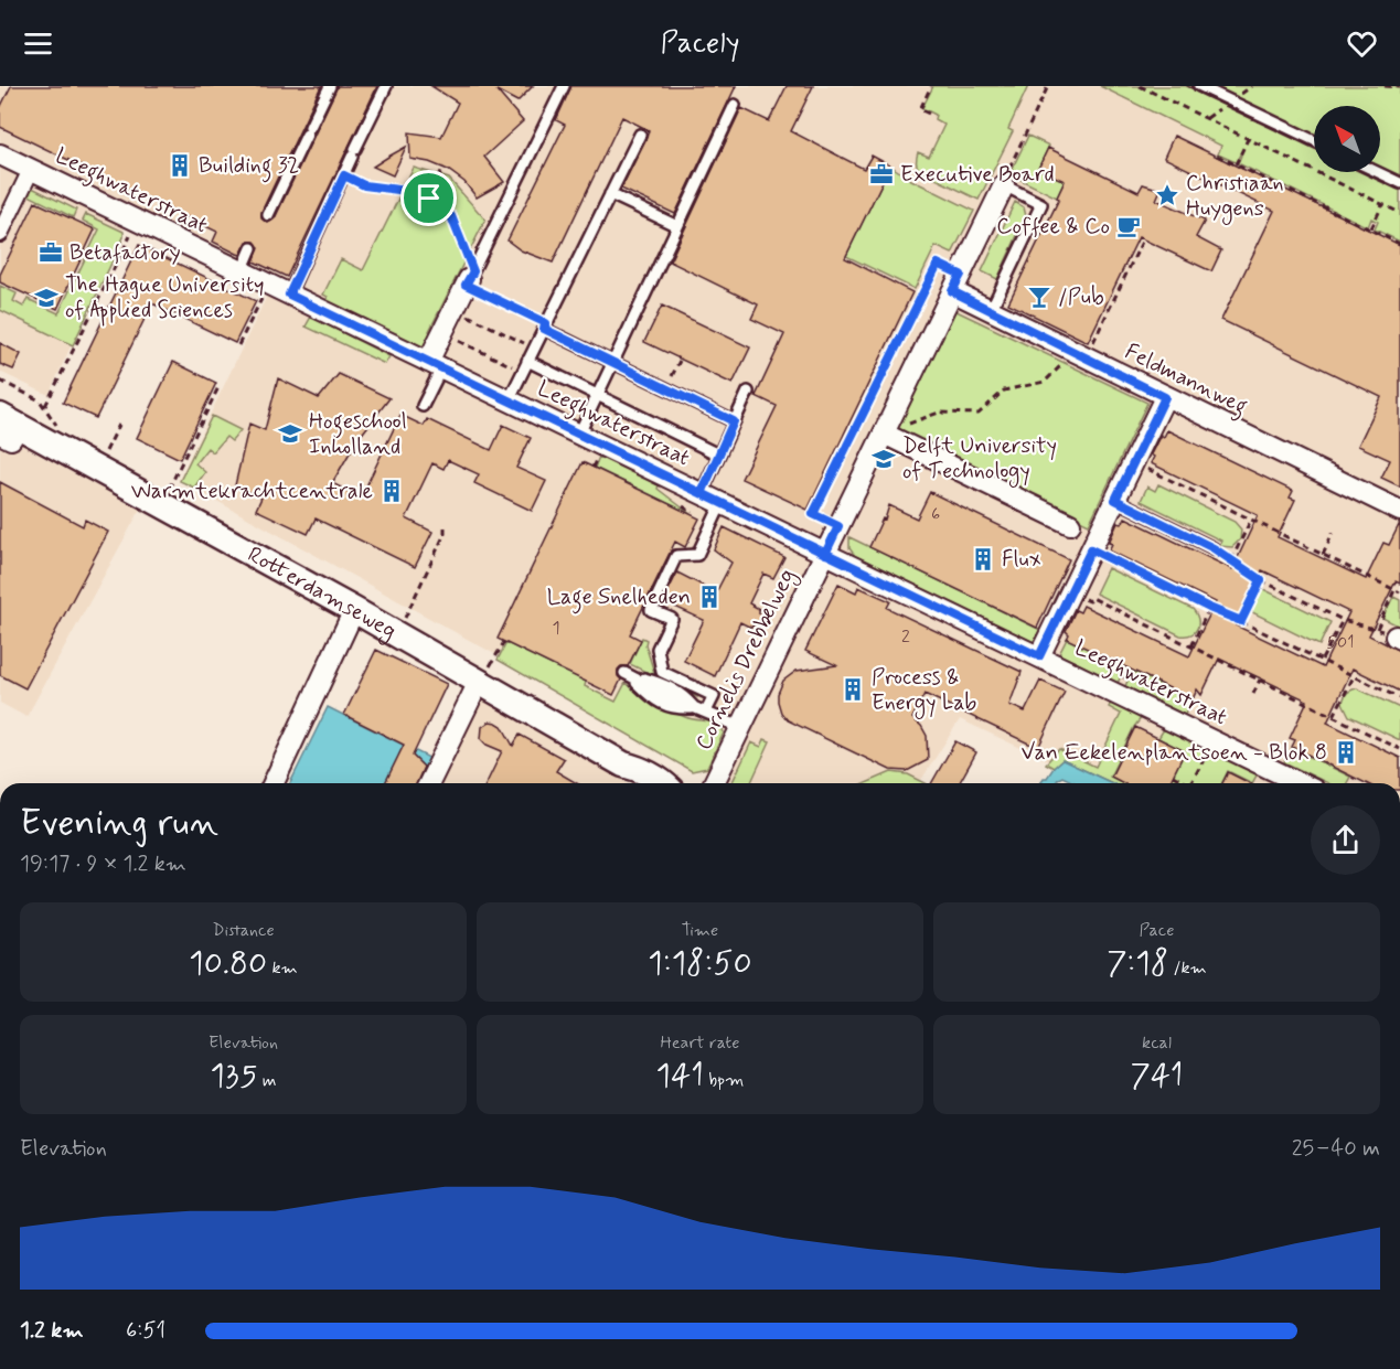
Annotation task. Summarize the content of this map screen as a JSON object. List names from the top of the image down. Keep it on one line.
{"streets":{"street":["Leeghwaterstraat","Feldmannweg","Rotterdamseweg","Cornelis Drebbelweg"]},"crossings":[["Leeghwaterstraat","Cornelis Drebbelweg"],["Feldmannweg","Cornelis Drebbelweg"]],"places":{"building":["Building 32","Warmtekrachtcentrale","Flux","Lage Snelheden","Process & Energy Lab","Van Eekelenplantsoen - Blok 8"],"office":["Executive Board","Betafactory"],"place":["Christiaan Huygens"],"cafe":["Coffee & Co"],"bar":["/Pub"],"school or university":["The Hague University of Applied Sciences","Hogeschool Inholland","Delft University of Technology"]},"house_numbers":["6","1","2","501"],"north":"top left","page":{"header":"Pacely","heading":["Evening run","19:17 · 9 × 1.2 km"],"stats":[["Distance","10.80 km"],["Time","1:18:50"],["Pace","7:18 /km"],["Elevation","135 m"],["Heart rate","141 bpm"],["kcal","741"]],"chart":["Elevation","25–40 m"],"list":[{"name":"1.2 km","note":"6:51"}]}}
